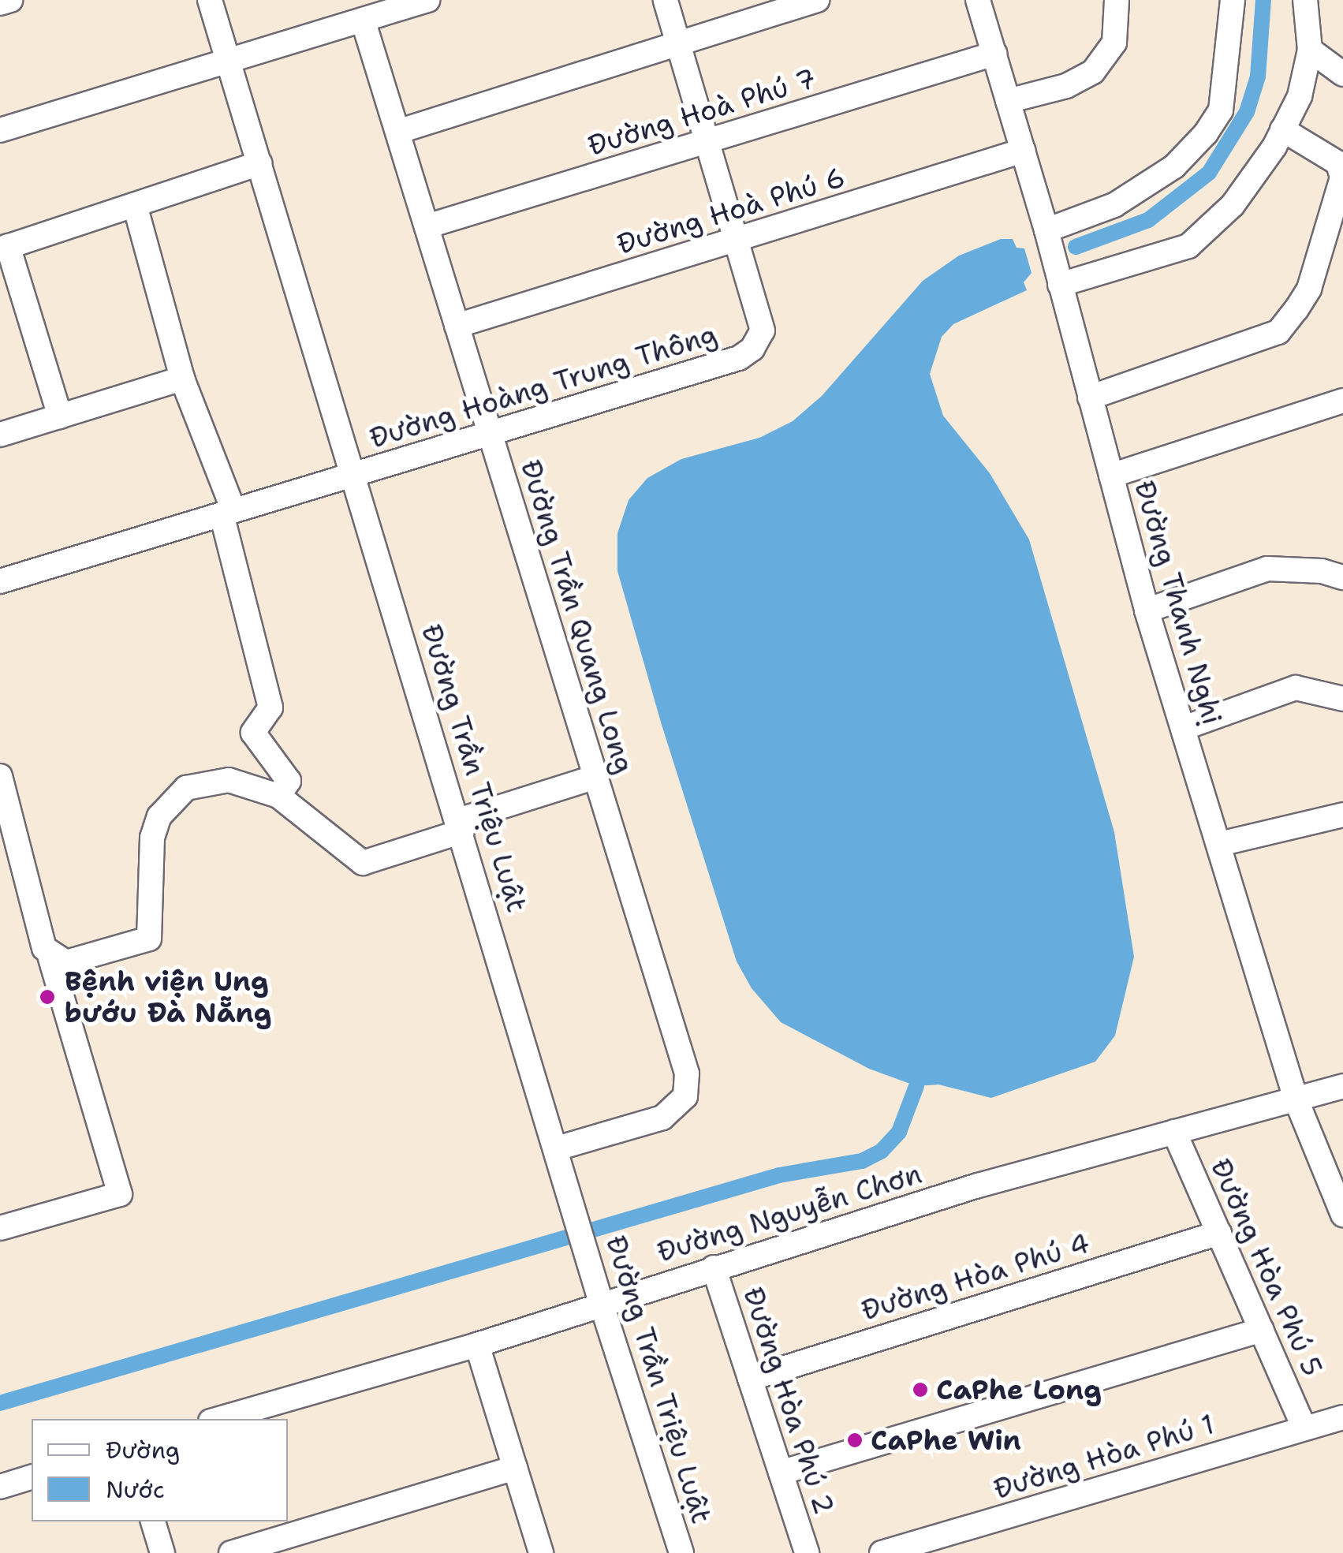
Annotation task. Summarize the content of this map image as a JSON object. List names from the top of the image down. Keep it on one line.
{"streets":{"street":["Đường Hoà Phú 7","Đường Hoà Phú 6","Đường Hoàng Trung Thông","Đường Thanh Nghị","Đường Trần Quang Long","Đường Trần Triệu Luật","Đường Nguyễn Chơn","Đường Hòa Phú 5","Đường Hòa Phú 4","Đường Hòa Phú 2","Đường Hòa Phú 1"]},"crossings":[["Đường Hoà Phú 7","Đường Hoàng Trung Thông"],["Đường Hoà Phú 7","Đường Thanh Nghị"],["Đường Hoà Phú 7","Đường Trần Quang Long"],["Đường Hoà Phú 6","Đường Hoàng Trung Thông"],["Đường Hoà Phú 6","Đường Thanh Nghị"],["Đường Hoà Phú 6","Đường Trần Quang Long"],["Đường Hoàng Trung Thông","Đường Trần Quang Long"],["Đường Hoàng Trung Thông","Đường Trần Triệu Luật"],["Đường Thanh Nghị","Đường Nguyễn Chơn"],["Đường Trần Quang Long","Đường Trần Triệu Luật"],["Đường Trần Triệu Luật","Đường Nguyễn Chơn"],["Đường Nguyễn Chơn","Đường Hòa Phú 5"],["Đường Nguyễn Chơn","Đường Hòa Phú 2"],["Đường Hòa Phú 5","Đường Hòa Phú 4"],["Đường Hòa Phú 5","Đường Hòa Phú 1"],["Đường Hòa Phú 4","Đường Hòa Phú 2"]],"places":["Bệnh viện Ung bướu Đà Nẵng","CaPhe Long","CaPhe Win"],"legend":["Đường","Nước"]}
